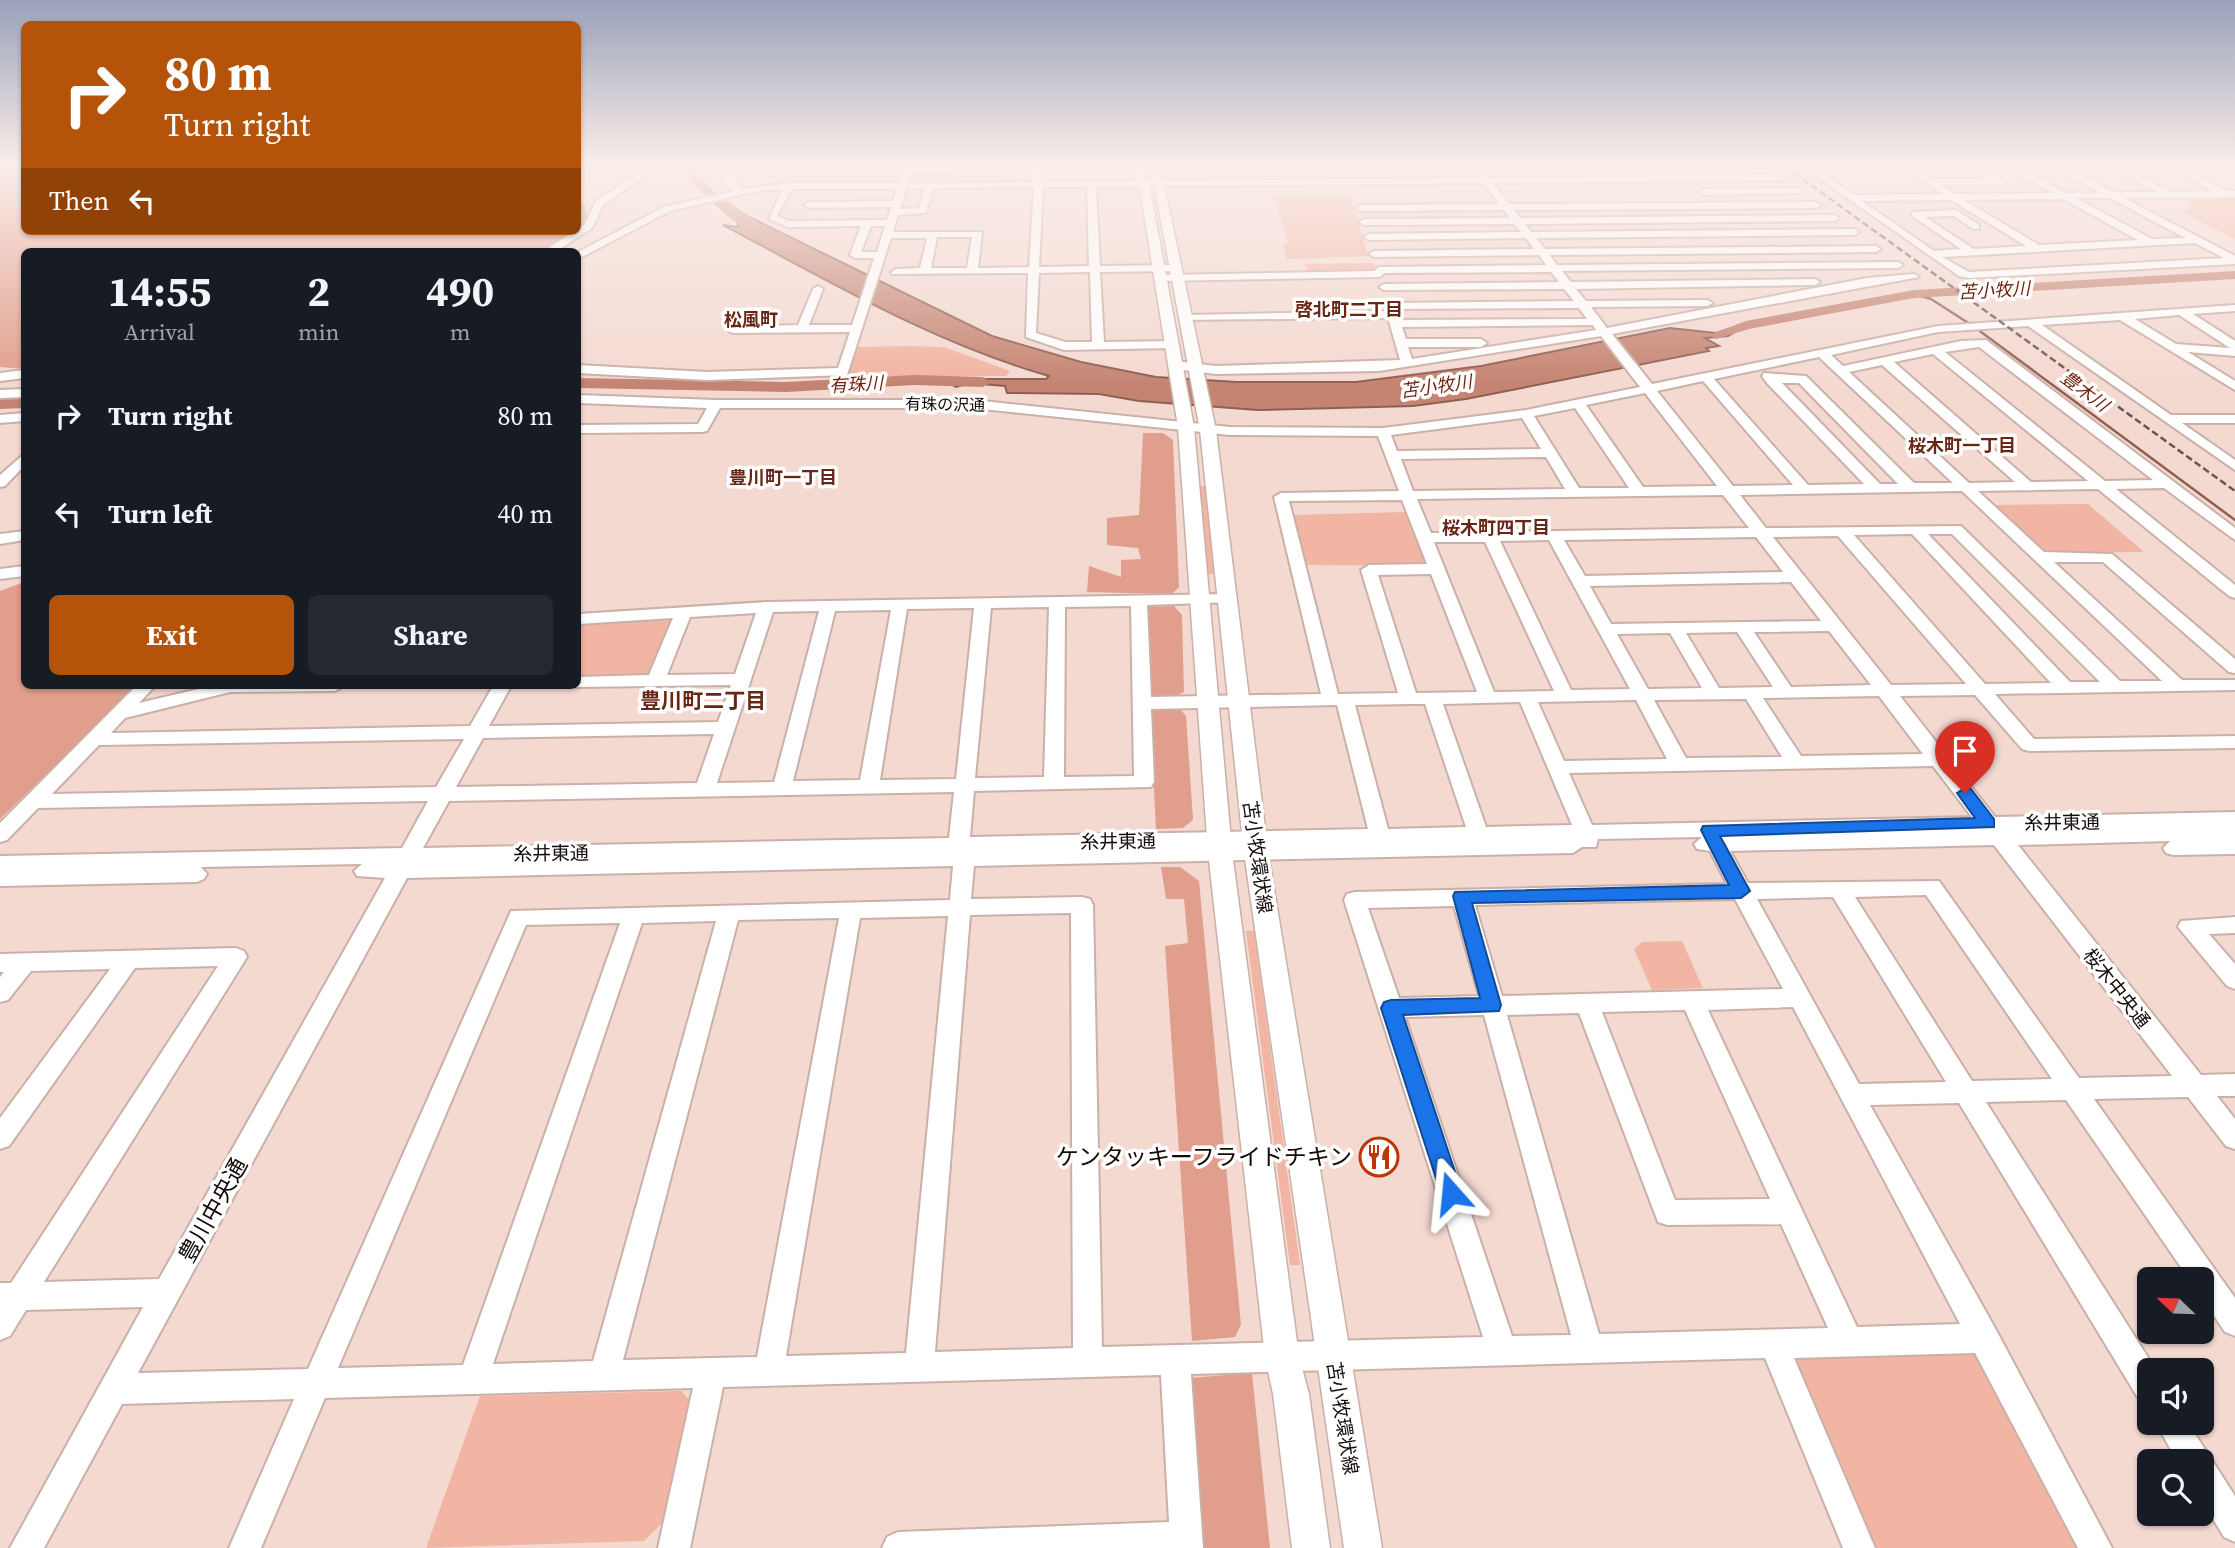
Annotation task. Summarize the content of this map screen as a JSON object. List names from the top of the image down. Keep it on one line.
{"streets":{"main road":["苫小牧環状線"],"street":["有珠の沢通","糸井東通","桜木中央通","豊川中央通"]},"crossings":[["有珠の沢通","苫小牧環状線"],["有珠の沢通","桜木中央通"],["糸井東通","苫小牧環状線"],["糸井東通","桜木中央通"],["糸井東通","豊川中央通"]],"districts":["啓北町二丁目","松風町","桜木町一丁目","豊川町一丁目","桜木町四丁目","豊川町二丁目"],"water":["苫小牧川","有珠川","豊木川"],"places":{"restaurant":["ケンタッキーフライドチキン"]},"north":"top left","page":{"turn":["80 m","Turn right"],"then":"Then","eta":["14:55","Arrival","2","min","490","m"],"list":[{"name":"Turn right","value":"80 m"},{"name":"Turn left","value":"40 m"}],"buttons":["Exit","Share"]}}
